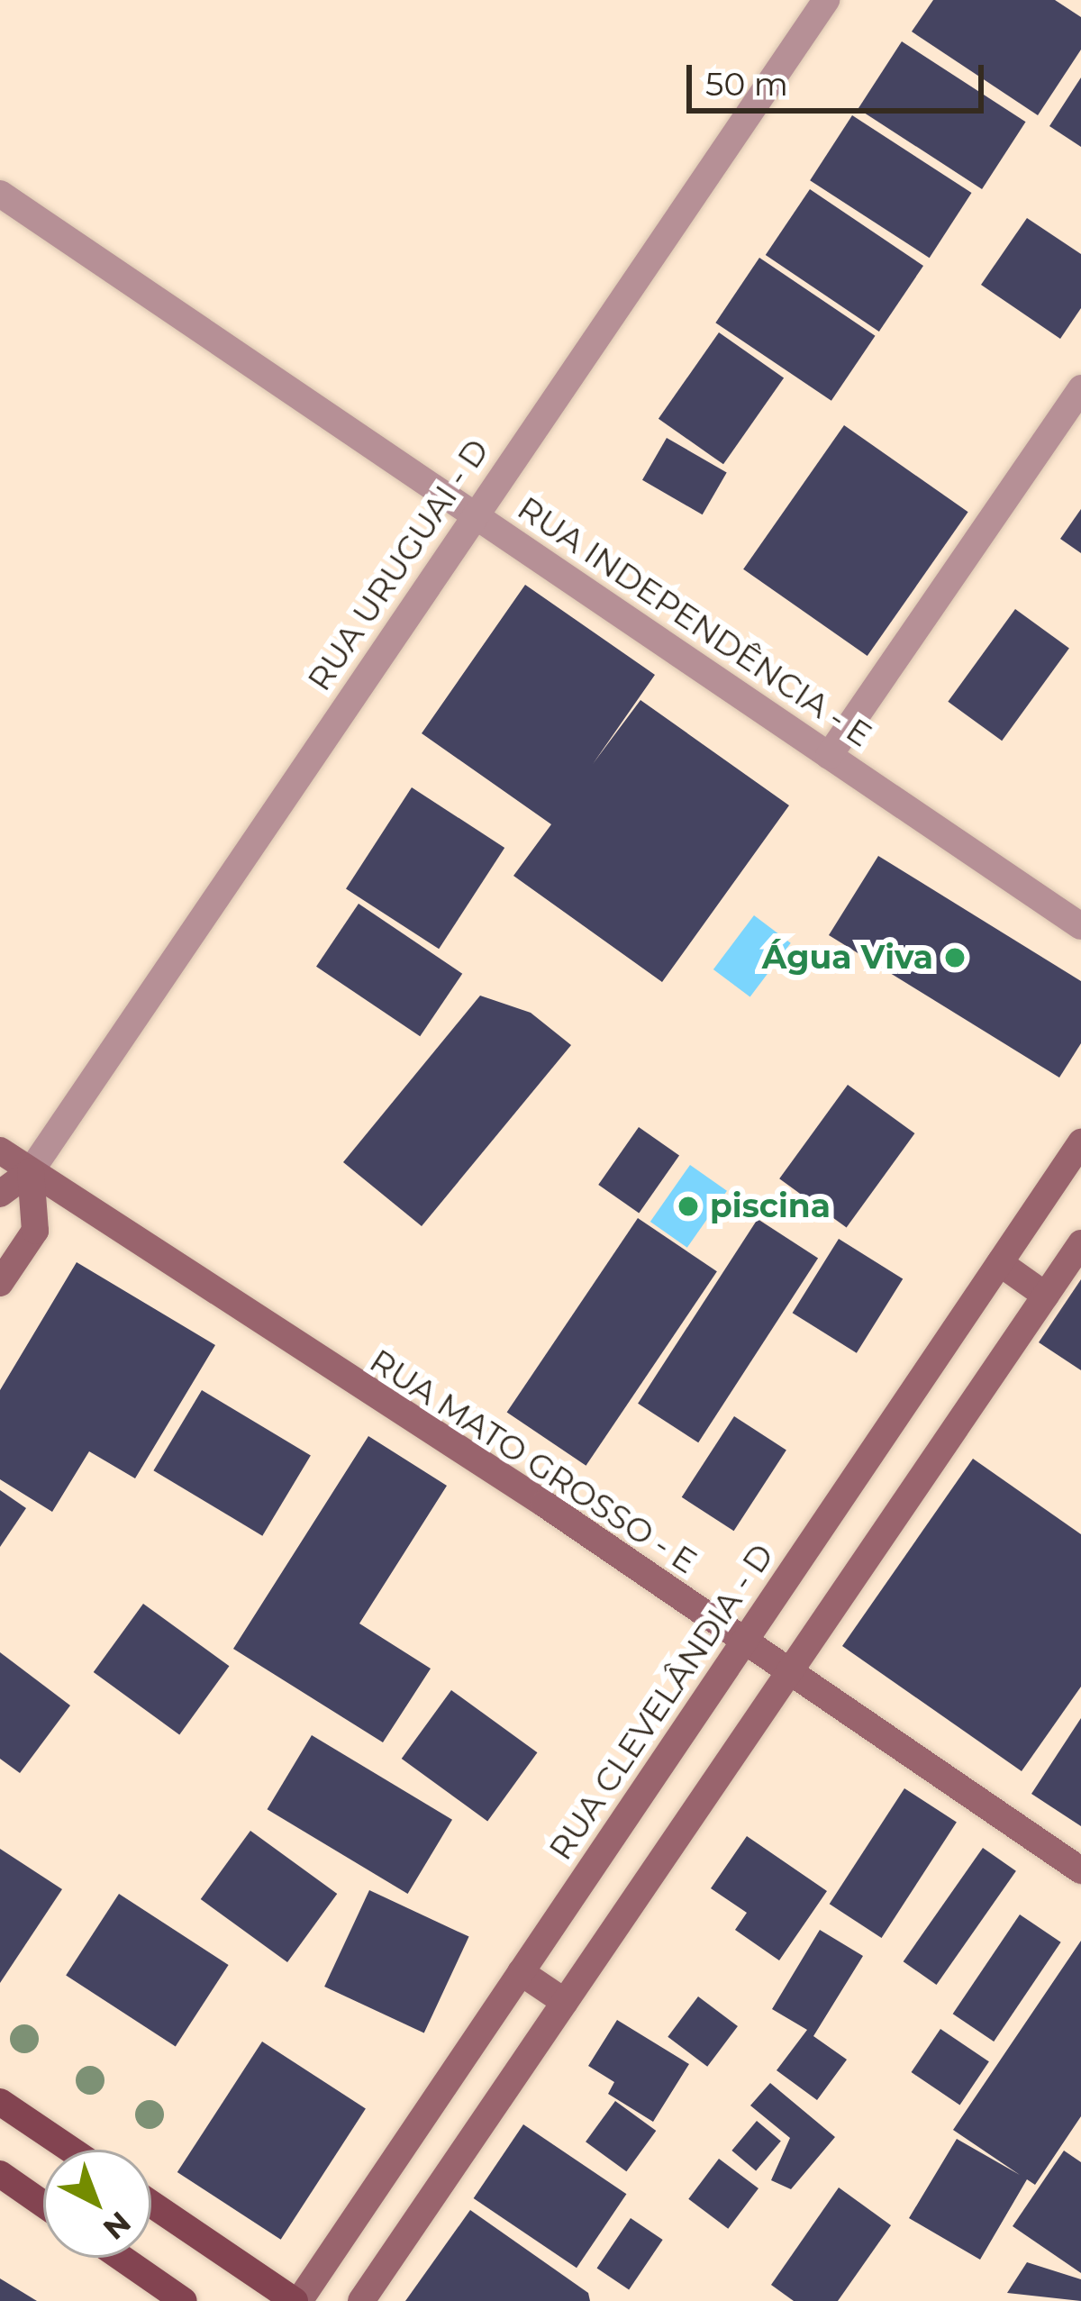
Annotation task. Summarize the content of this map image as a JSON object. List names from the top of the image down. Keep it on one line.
{"streets":{"street":["RUA URUGUAI - D","RUA INDEPENDÊNCIA - E","RUA MATO GROSSO - E","RUA CLEVELÂNDIA - D"]},"crossings":[["RUA URUGUAI - D","RUA INDEPENDÊNCIA - E"],["RUA URUGUAI - D","RUA MATO GROSSO - E"],["RUA MATO GROSSO - E","RUA CLEVELÂNDIA - D"]],"places":["Água Viva","piscina"],"scale_bar":"50 m","north":"bottom right"}
